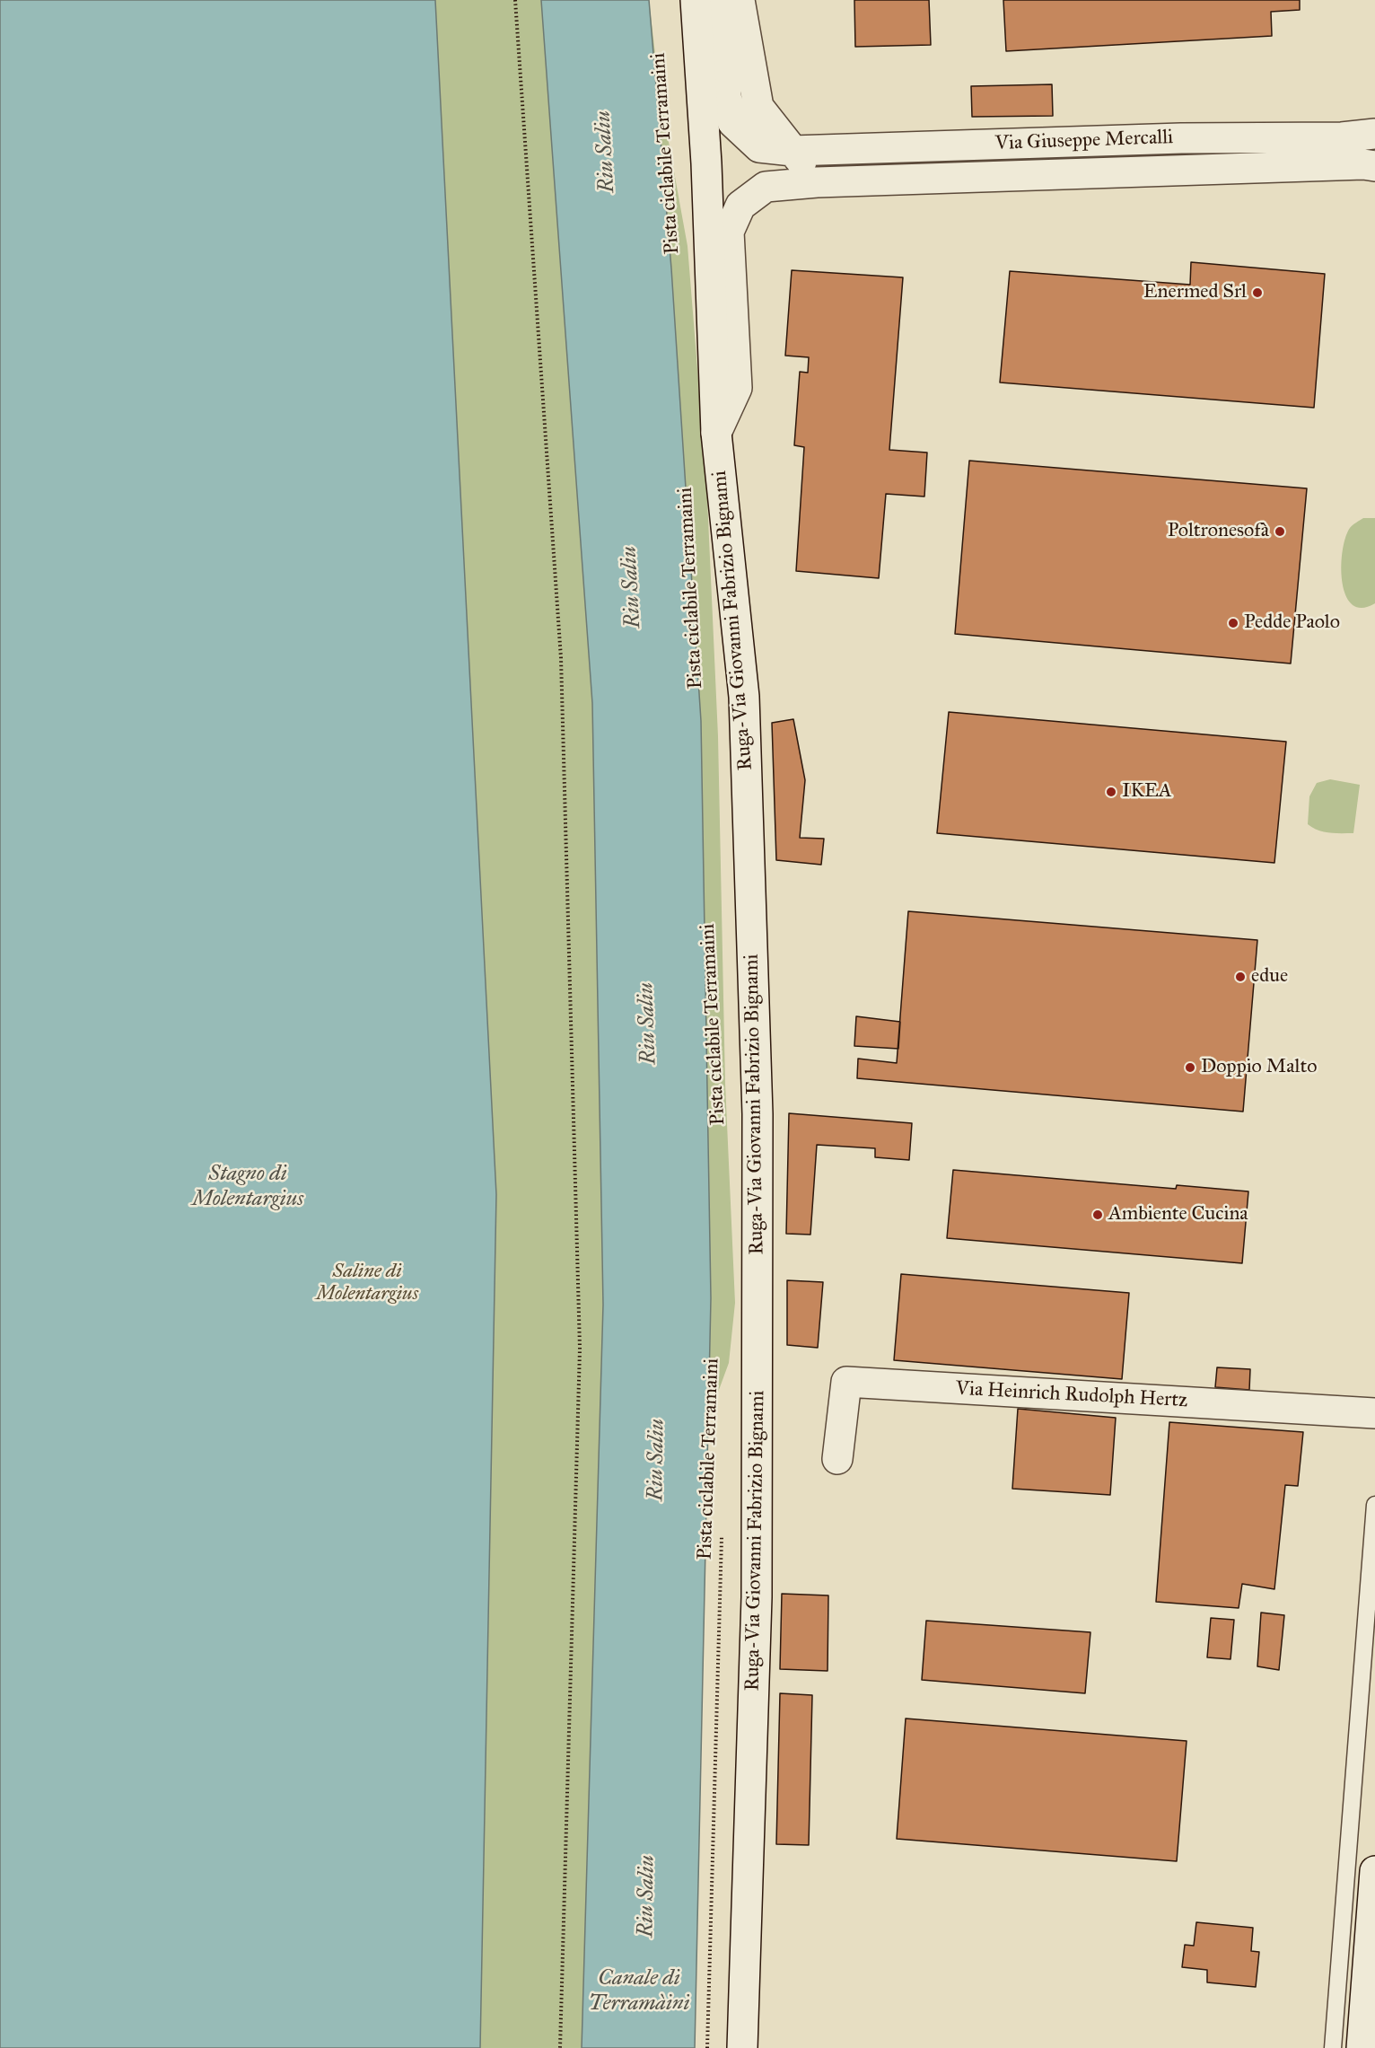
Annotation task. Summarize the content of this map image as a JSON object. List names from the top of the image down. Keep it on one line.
{"streets":{"street":["Via Giuseppe Mercalli","Ruga-Via Giovanni Fabrizio Bignami","Via Heinrich Rudolph Hertz"],"path":["Pista ciclabile Terramaini"]},"crossings":[["Via Giuseppe Mercalli","Ruga-Via Giovanni Fabrizio Bignami"]],"water":["Riu Saliu","Stagno di Molentargius","Canale di Terramàini"],"parks":["Saline di Molentargius"],"places":["Enermed Srl","Poltronesofà","Pedde Paolo","IKEA","edue","Doppio Malto","Ambiente Cucina"]}
